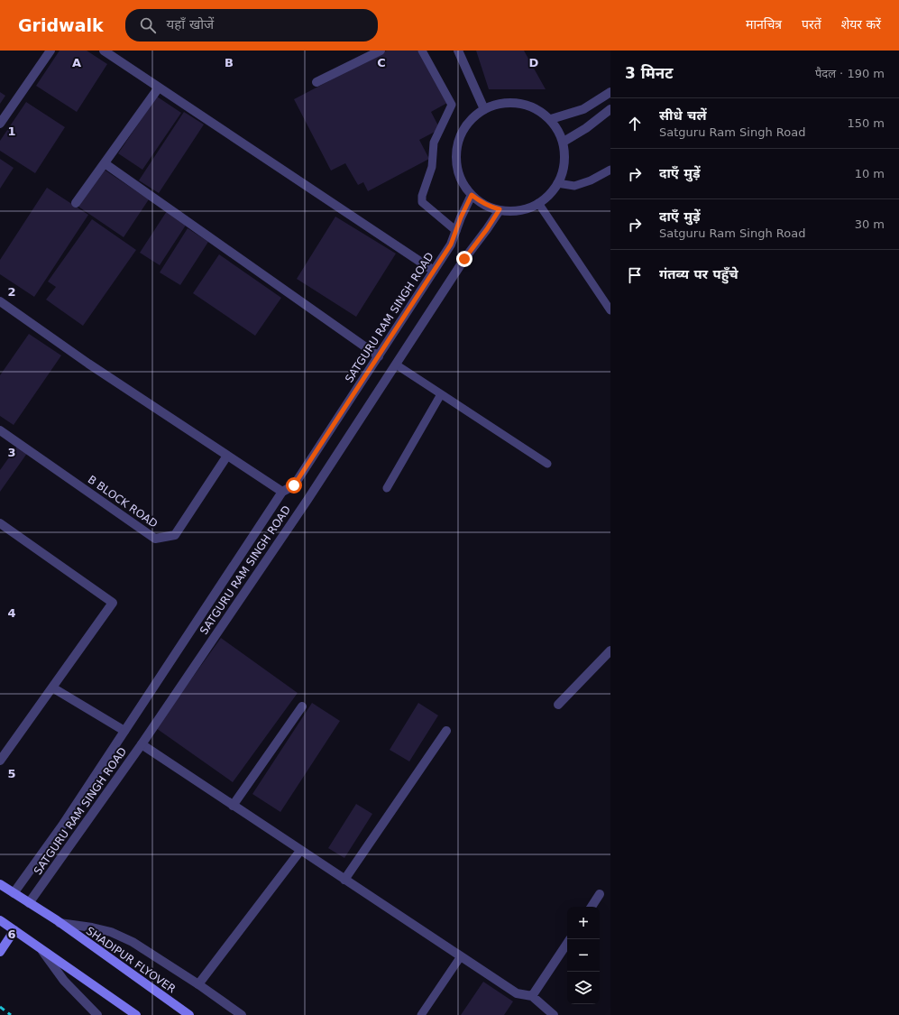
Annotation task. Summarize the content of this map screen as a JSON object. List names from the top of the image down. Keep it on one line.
{"streets":{"main road":["SHADIPUR FLYOVER"],"street":["SATGURU RAM SINGH ROAD","B BLOCK ROAD"]},"crossings":[["SATGURU RAM SINGH ROAD","SHADIPUR FLYOVER"]],"page":{"header":"Gridwalk","search":"यहाँ खोजें","nav":["मानचित्र","परतें","शेयर करें"],"heading":["3 मिनट","पैदल · 190 m"],"list":[["सीधे चलें","Satguru Ram Singh Road","150 m"],["दाएँ मुड़ें","10 m"],["दाएँ मुड़ें","Satguru Ram Singh Road","30 m"],"गंतव्य पर पहुँचे"],"map_buttons":["+","−"]},"grid":{"columns":["A","B","C","D"],"rows":["1","2","3","4","5","6"]}}
